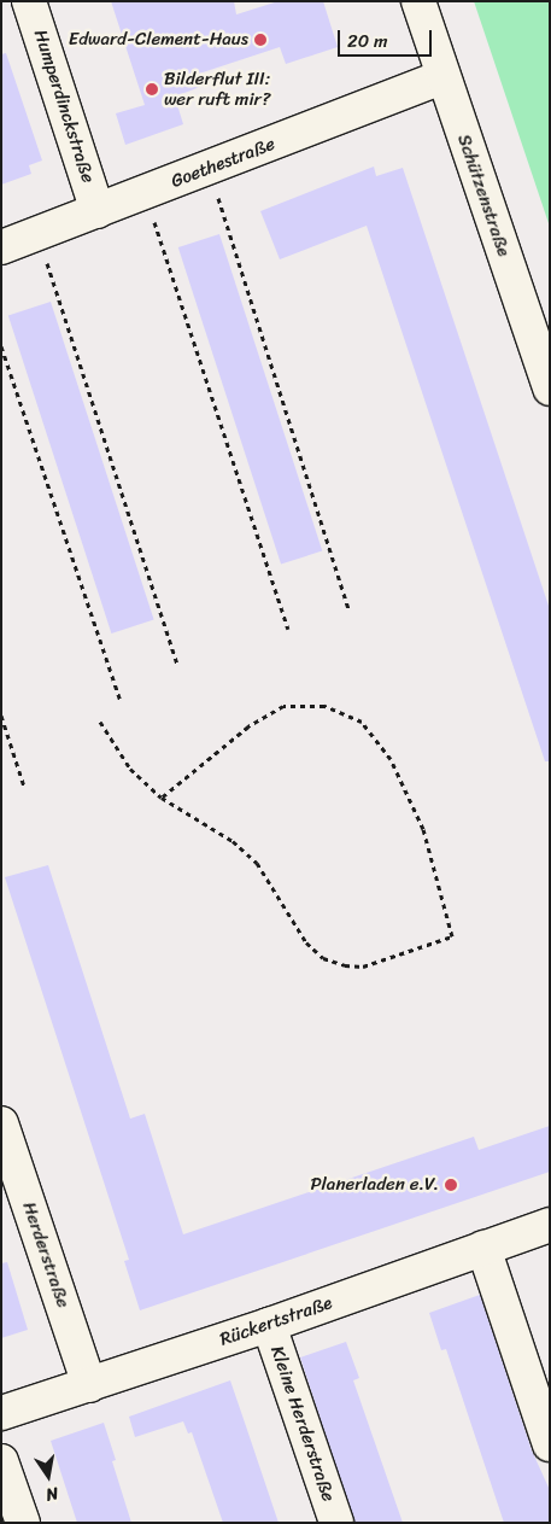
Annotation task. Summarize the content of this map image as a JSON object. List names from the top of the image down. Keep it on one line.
{"streets":{"street":["Humperdinckstraße","Goethestraße","Schützenstraße","Herderstraße","Rückertstraße","Kleine Herderstraße"]},"crossings":[["Humperdinckstraße","Goethestraße"],["Goethestraße","Schützenstraße"],["Herderstraße","Rückertstraße"],["Rückertstraße","Kleine Herderstraße"]],"places":["Edward-Clement-Haus","Bilderflut III: wer ruft mir?","Planerladen e.V."],"scale_bar":"20 m","north":"bottom"}
